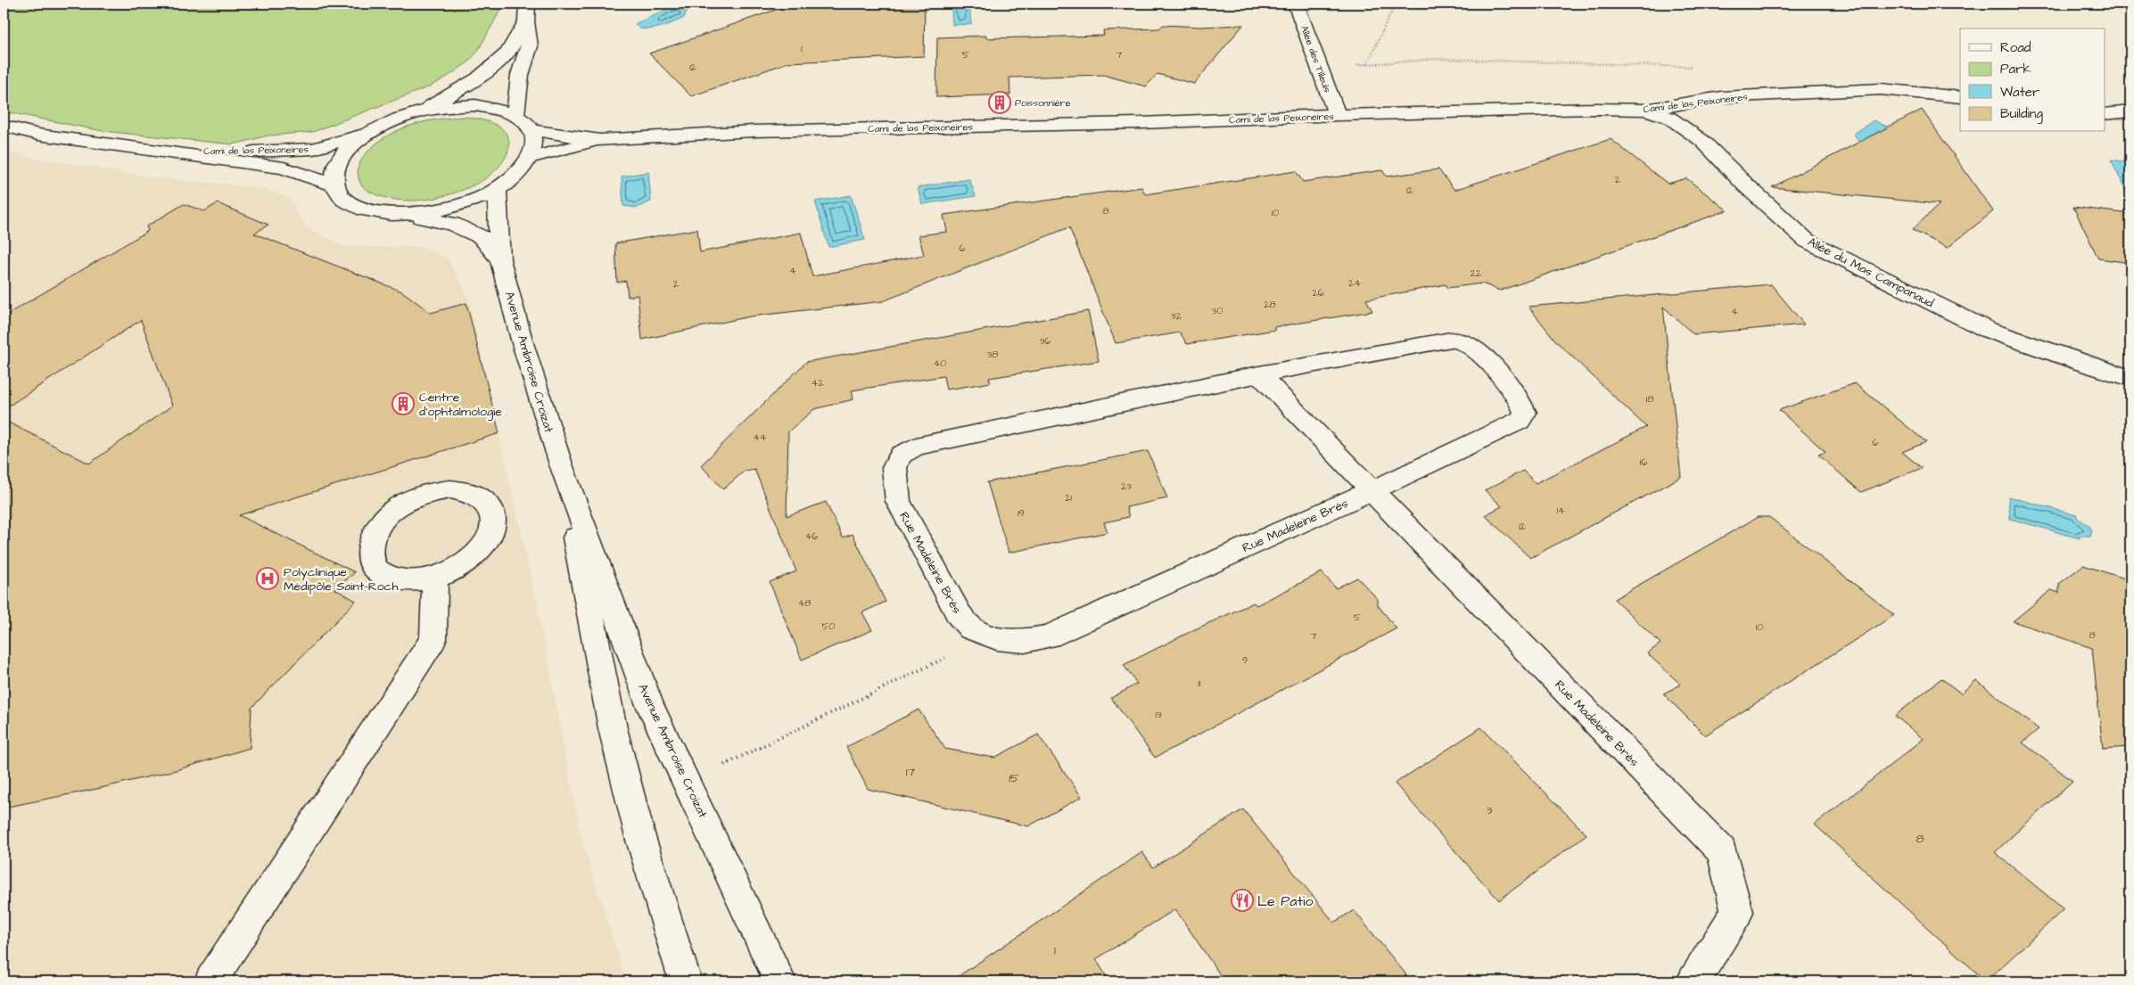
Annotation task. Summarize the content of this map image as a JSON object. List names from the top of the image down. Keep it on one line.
{"streets":{"street":["Allée des Tilleuls","Cami de las Peixoneires","Allée du Mas Campanaud","Avenue Ambroise Croizat","Rue Madeleine Brès"]},"crossings":[["Allée des Tilleuls","Cami de las Peixoneires"],["Cami de las Peixoneires","Allée du Mas Campanaud"]],"places":{"building":["Poissonnière","Centre d'ophtalmologie"],"hospital":["Polyclinique Médipôle Saint-Roch"],"restaurant":["Le Patio"]},"house_numbers":["1","5","7","12","2","12","8","10","6","4","22","24","2","26","28","30","4","32","36","38","40","42","18","44","6","16","23","21","14","19","12","46","48","5","50","10","8","7","9","11","13","17","15","3","8","1"],"legend":["Road","Park","Water","Building"]}
